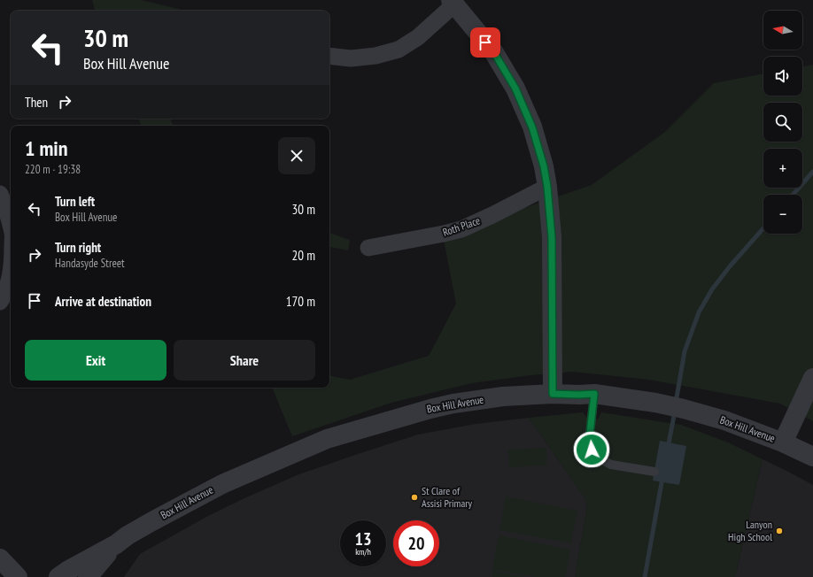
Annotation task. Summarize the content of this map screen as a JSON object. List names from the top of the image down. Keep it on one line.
{"streets":{"street":["Roth Place","Box Hill Avenue"]},"places":["St Clare of Assisi Primary","Lanyon High School"],"north":"left","page":{"map_buttons":["+","−"],"turn":["30 m","Box Hill Avenue"],"then":"Then","heading":["1 min","220 m · 19:38"],"list":[{"name":"Turn left","note":"Box Hill Avenue","value":"30 m"},{"name":"Turn right","note":"Handasyde Street","value":"20 m"},{"name":"Arrive at destination","value":"170 m"}],"buttons":["Exit","Share"],"speed":"13 km/h","limit":"20"}}
